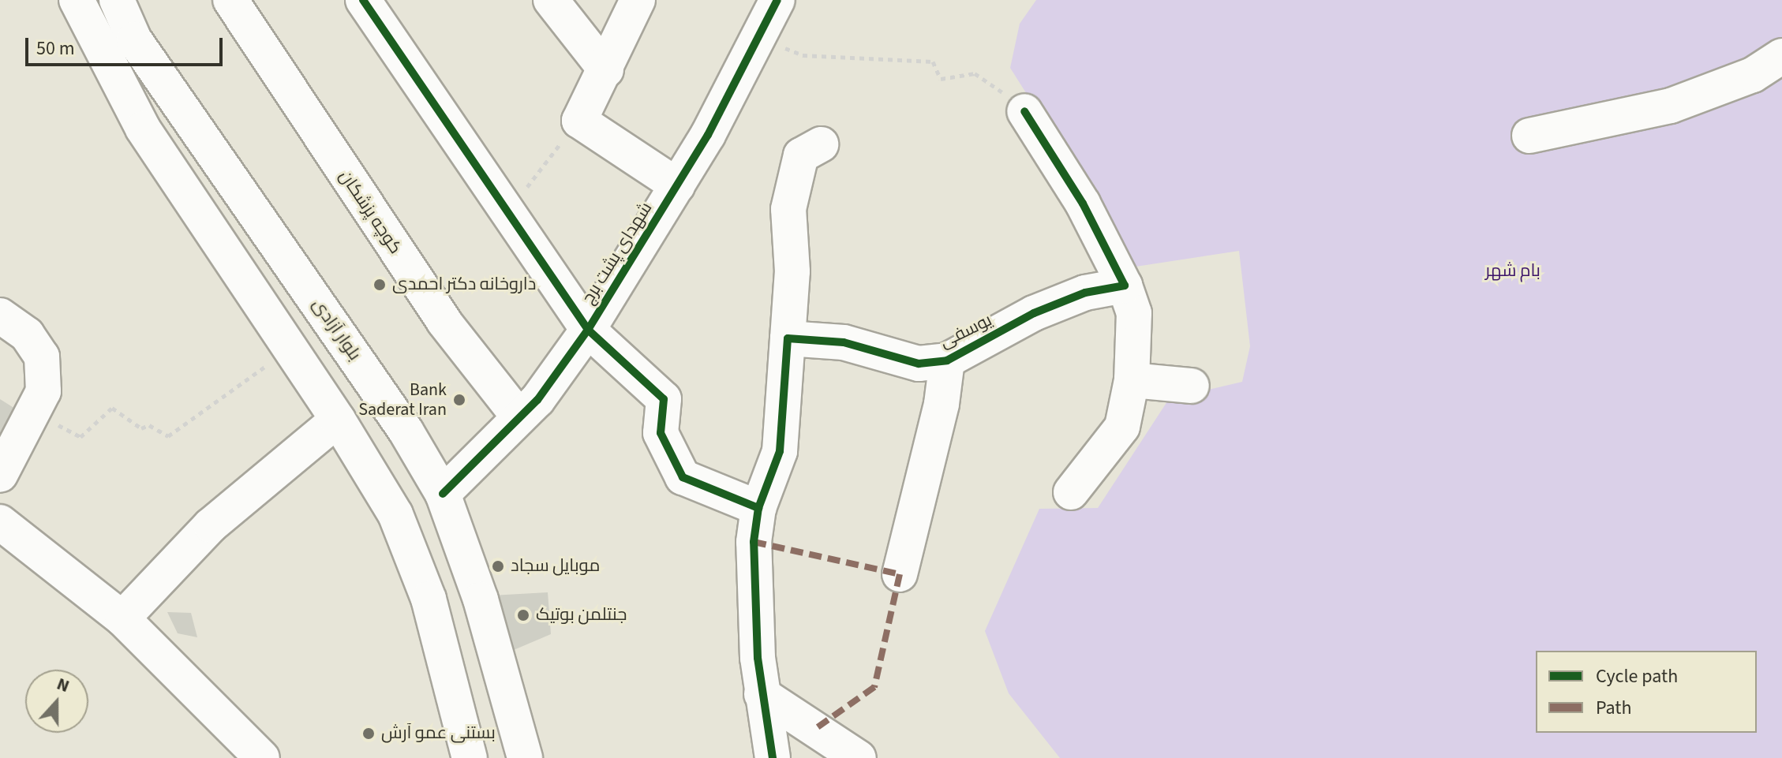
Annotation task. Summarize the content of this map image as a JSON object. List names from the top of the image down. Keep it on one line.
{"streets":{"street":["کوچه پزشکان","شهدای پشت برج","بلوار آزادی","یوسفی"]},"crossings":[["کوچه پزشکان","شهدای پشت برج"],["شهدای پشت برج","بلوار آزادی"]],"parks":["بام شهر"],"places":["داروخانه دکتر احمدی","Bank Saderat Iran","موبایل سجاد","جنتلمن بوتیک","بستنی عمو آرش"],"legend":["Cycle path","Path"],"scale_bar":"50 m","north":"top"}
